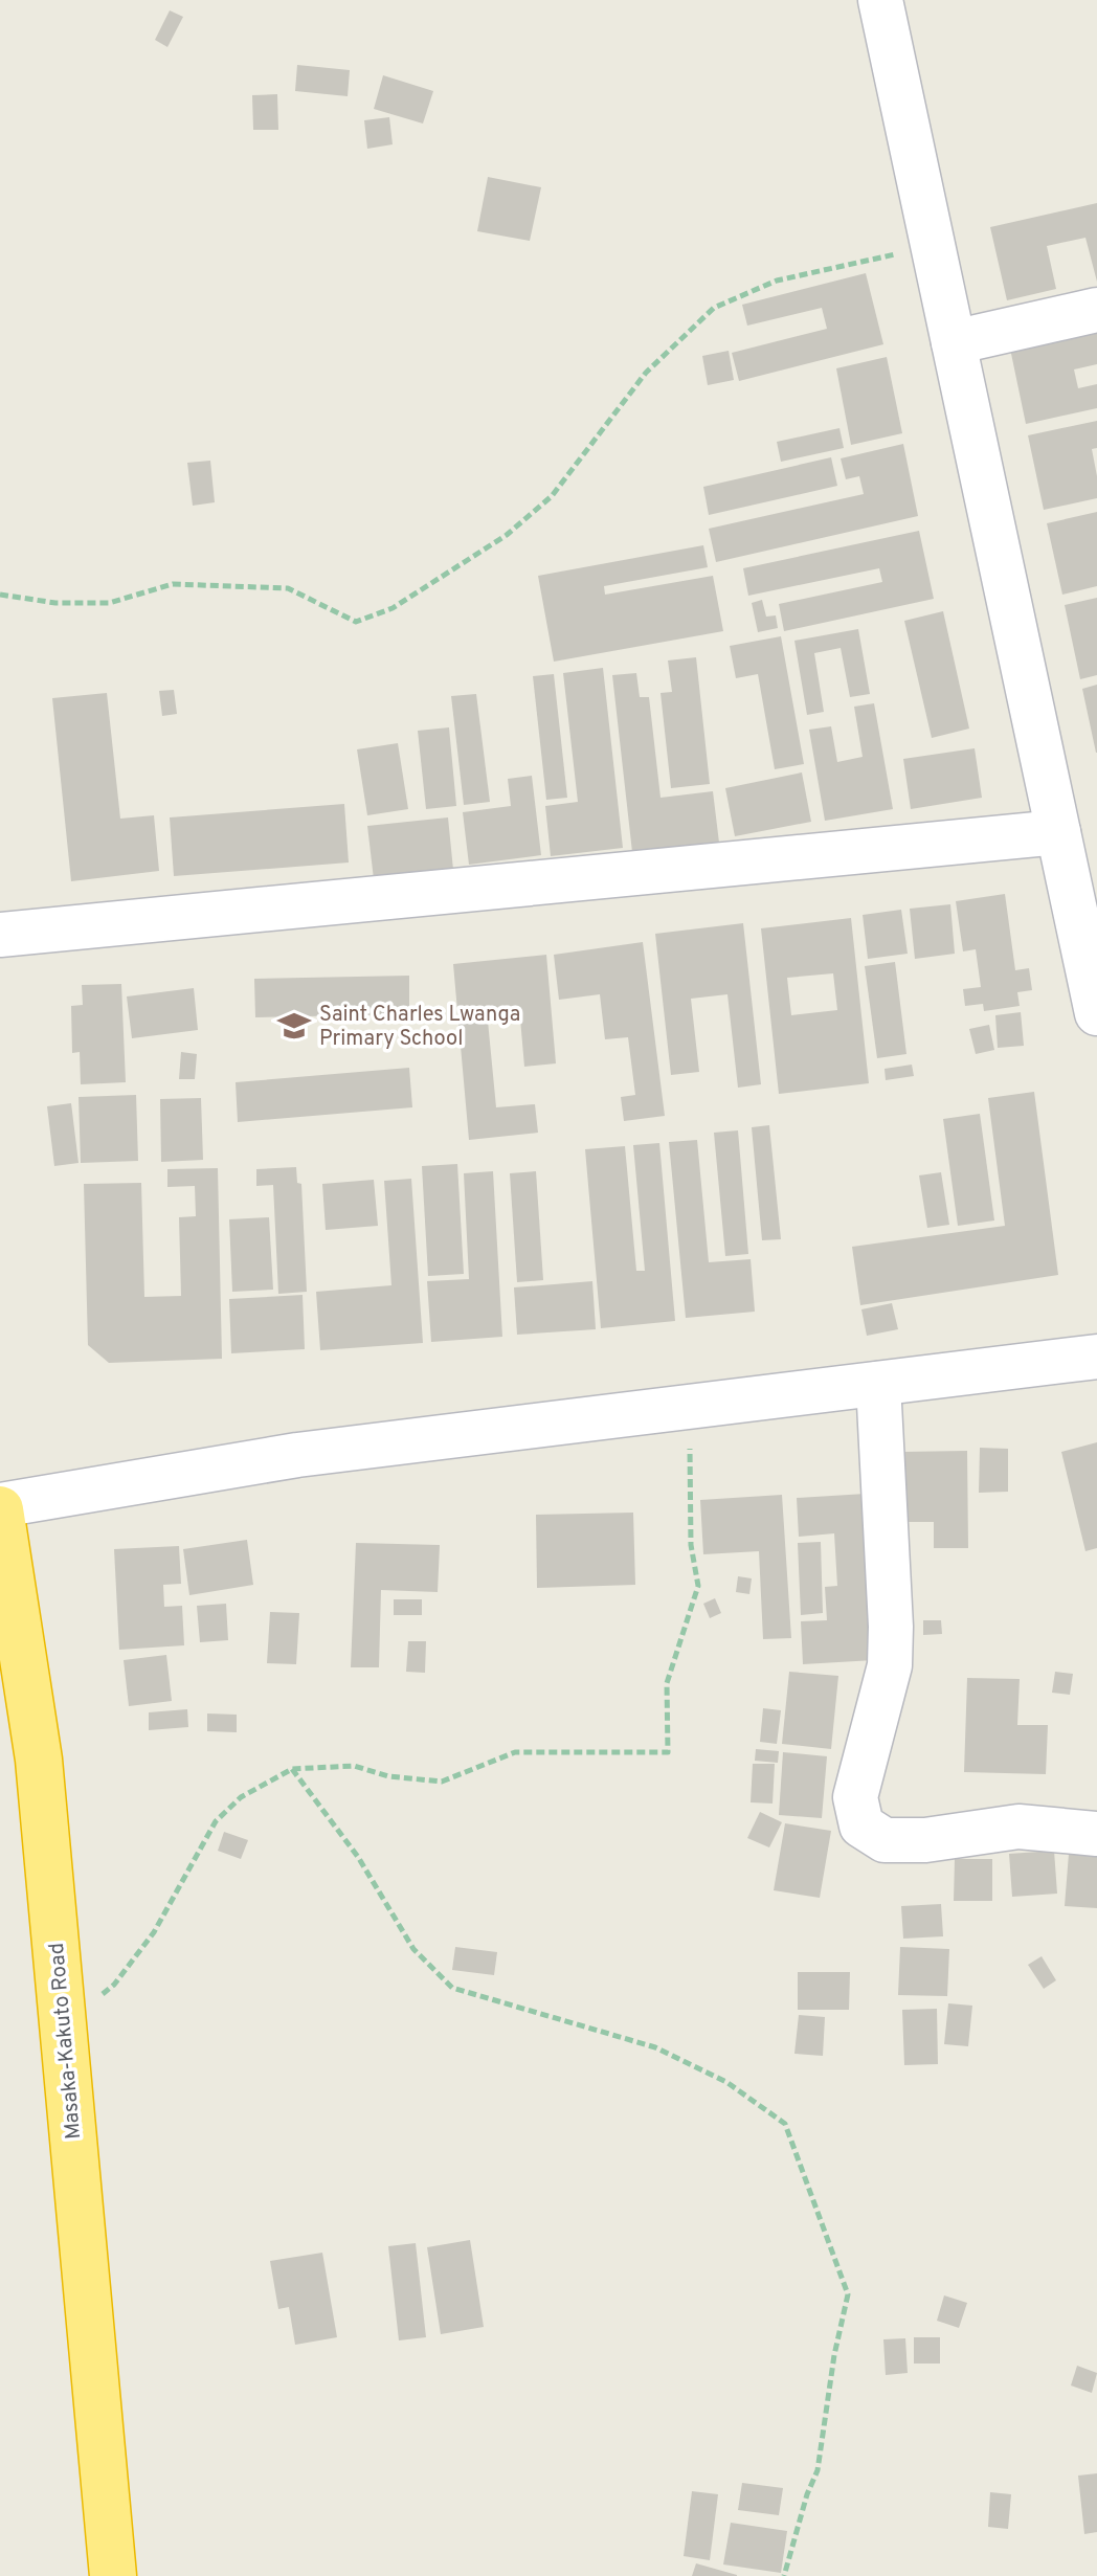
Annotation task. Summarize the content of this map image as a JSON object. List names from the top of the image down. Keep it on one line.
{"streets":{"highway":["Masaka-Kakuto Road"]},"places":{"school or university":["Saint Charles Lwanga Primary School"]}}
